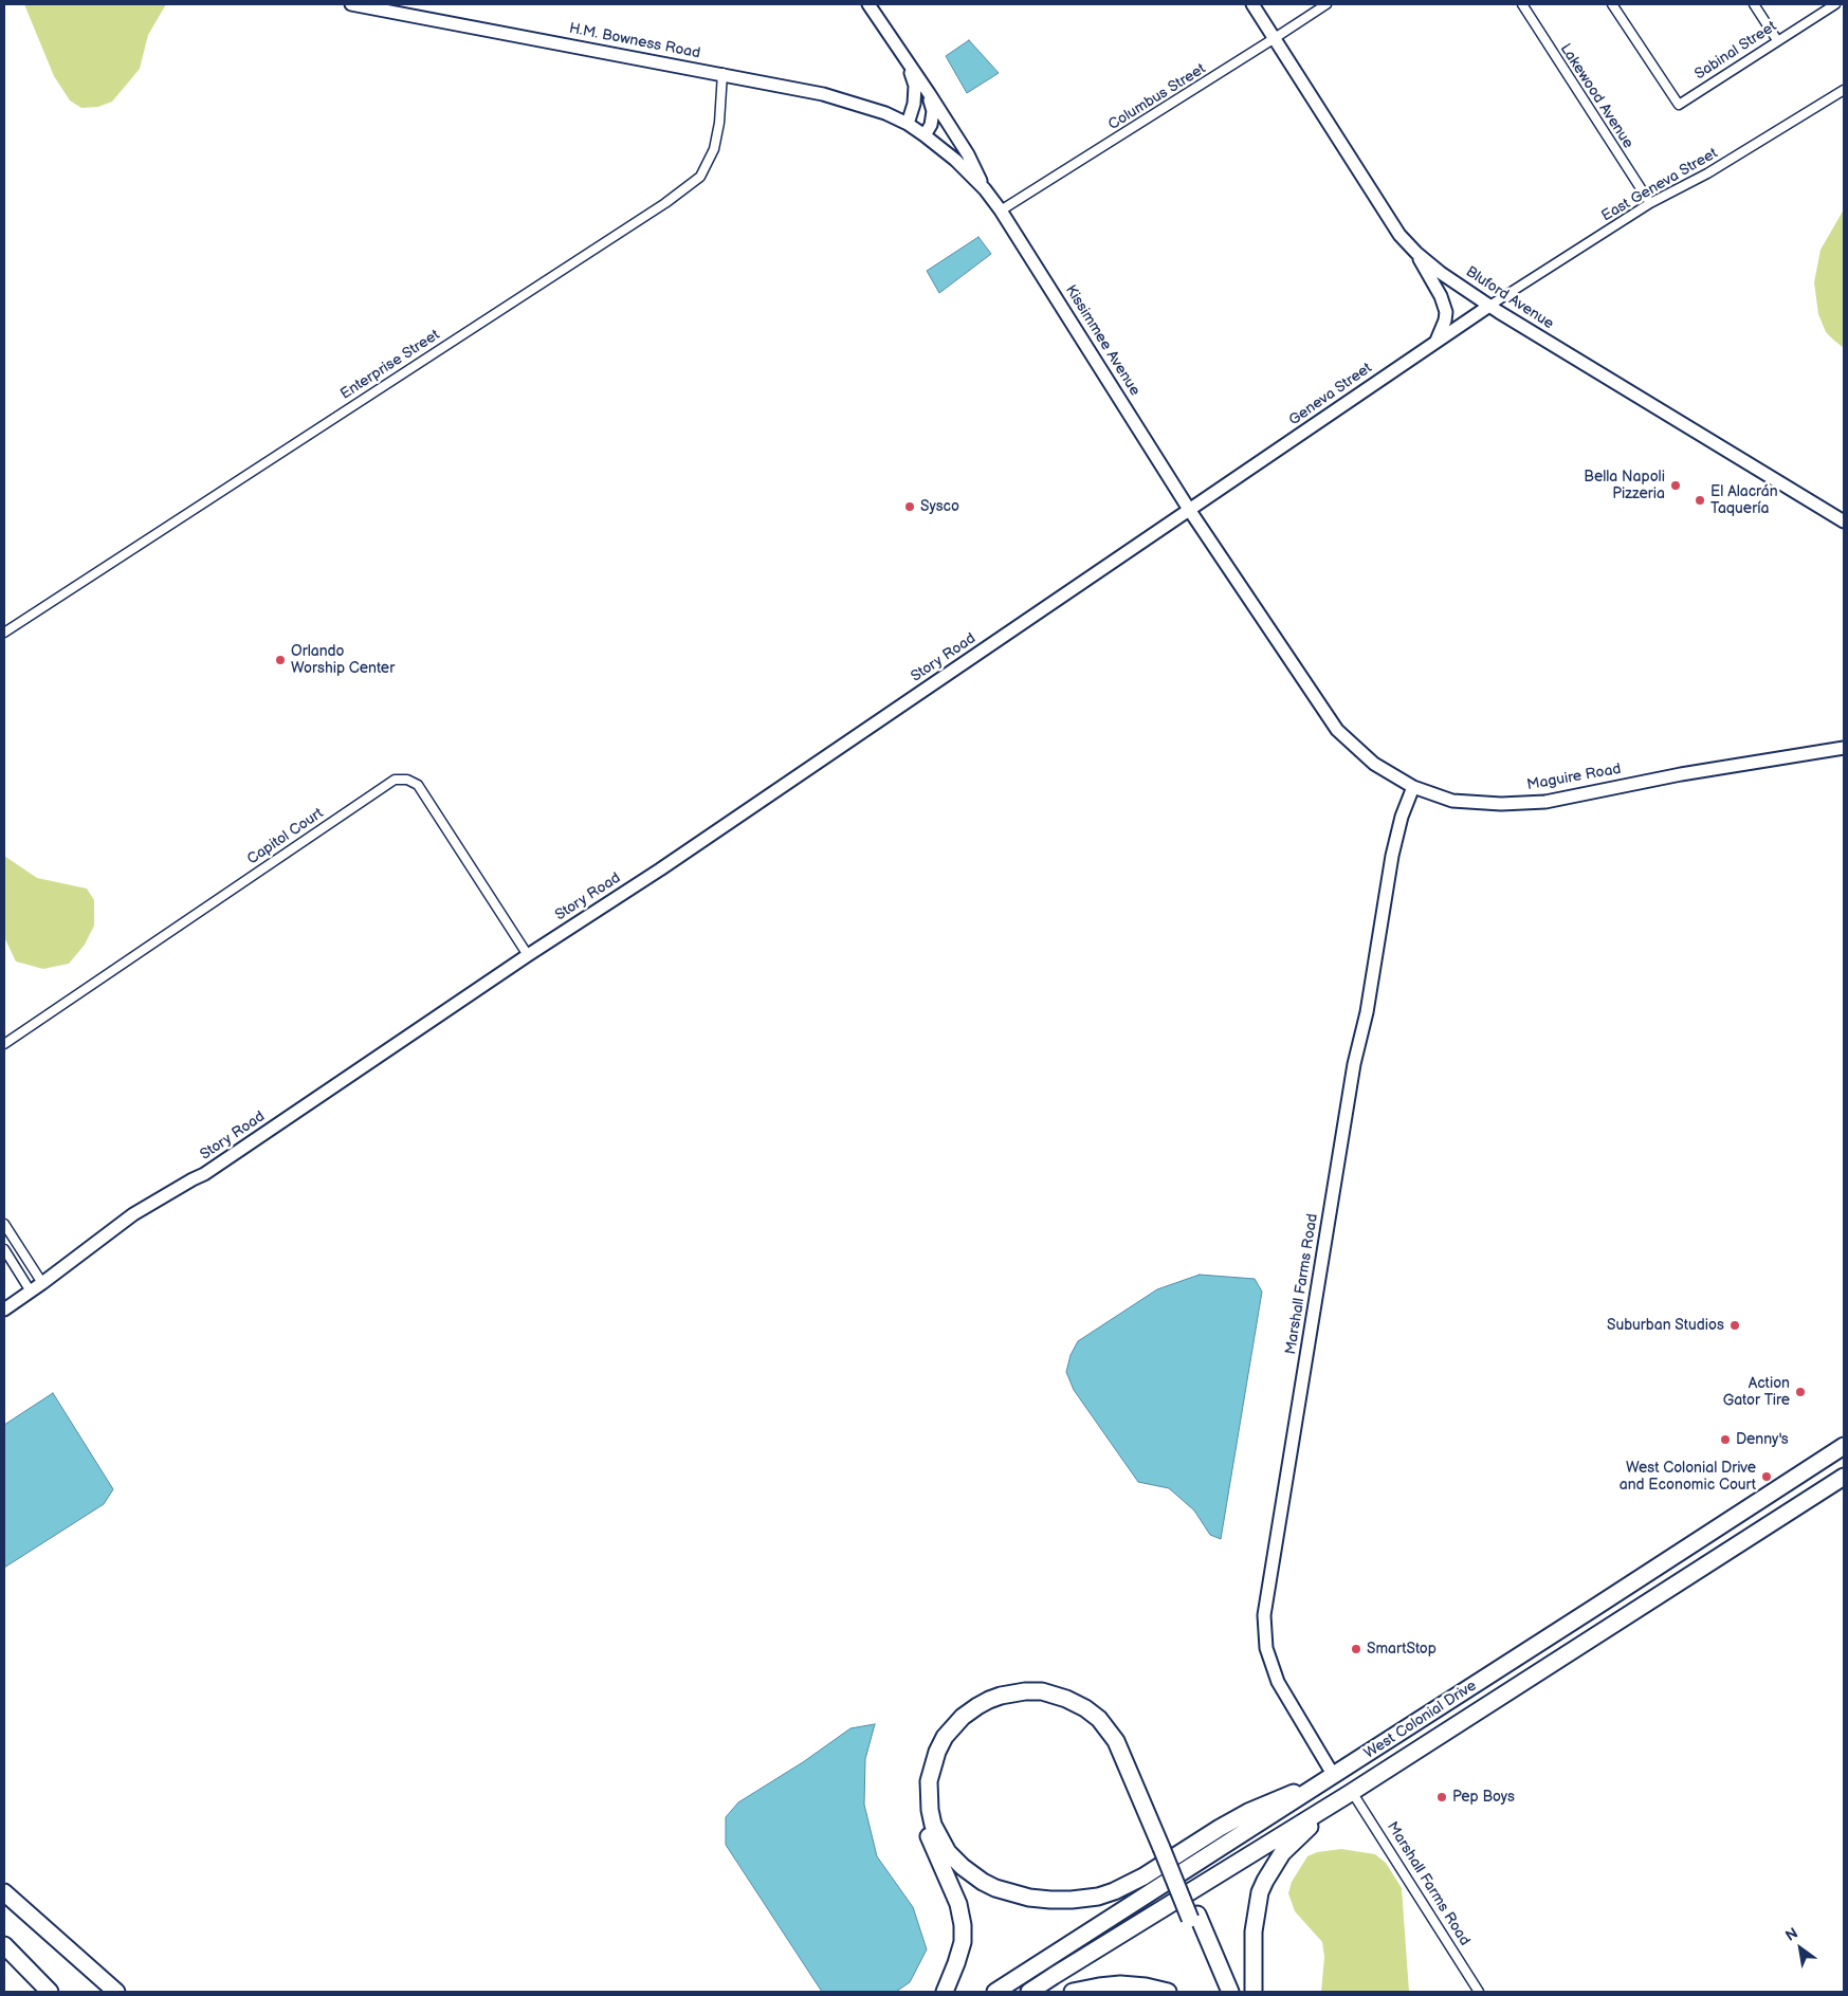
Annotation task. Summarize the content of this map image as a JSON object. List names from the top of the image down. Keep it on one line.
{"streets":{"highway":["West Colonial Drive"],"street":["H.M. Bowness Road","Sabinal Street","Lakewood Avenue","Columbus Street","East Geneva Street","Bluford Avenue","Kissimmee Avenue","Enterprise Street","Geneva Street","Story Road","Maguire Road","Capitol Court","Marshall Farms Road"]},"crossings":[["H.M. Bowness Road","Kissimmee Avenue"],["H.M. Bowness Road","Enterprise Street"],["Lakewood Avenue","East Geneva Street"],["Columbus Street","Bluford Avenue"],["Columbus Street","Kissimmee Avenue"],["East Geneva Street","Bluford Avenue"],["East Geneva Street","Geneva Street"],["Bluford Avenue","Geneva Street"],["Kissimmee Avenue","Geneva Street"],["Kissimmee Avenue","Story Road"],["Kissimmee Avenue","Maguire Road"],["Geneva Street","Story Road"],["Geneva Street","Maguire Road"],["Story Road","Maguire Road"],["Story Road","Capitol Court"],["Maguire Road","Marshall Farms Road"],["Marshall Farms Road","West Colonial Drive"]],"places":["Bella Napoli Pizzeria","El Alacrán Taquería","Sysco","Orlando Worship Center","Suburban Studios","Action Gator Tire","Denny's","West Colonial Drive and Economic Court","SmartStop","Pep Boys"],"north":"top left"}
